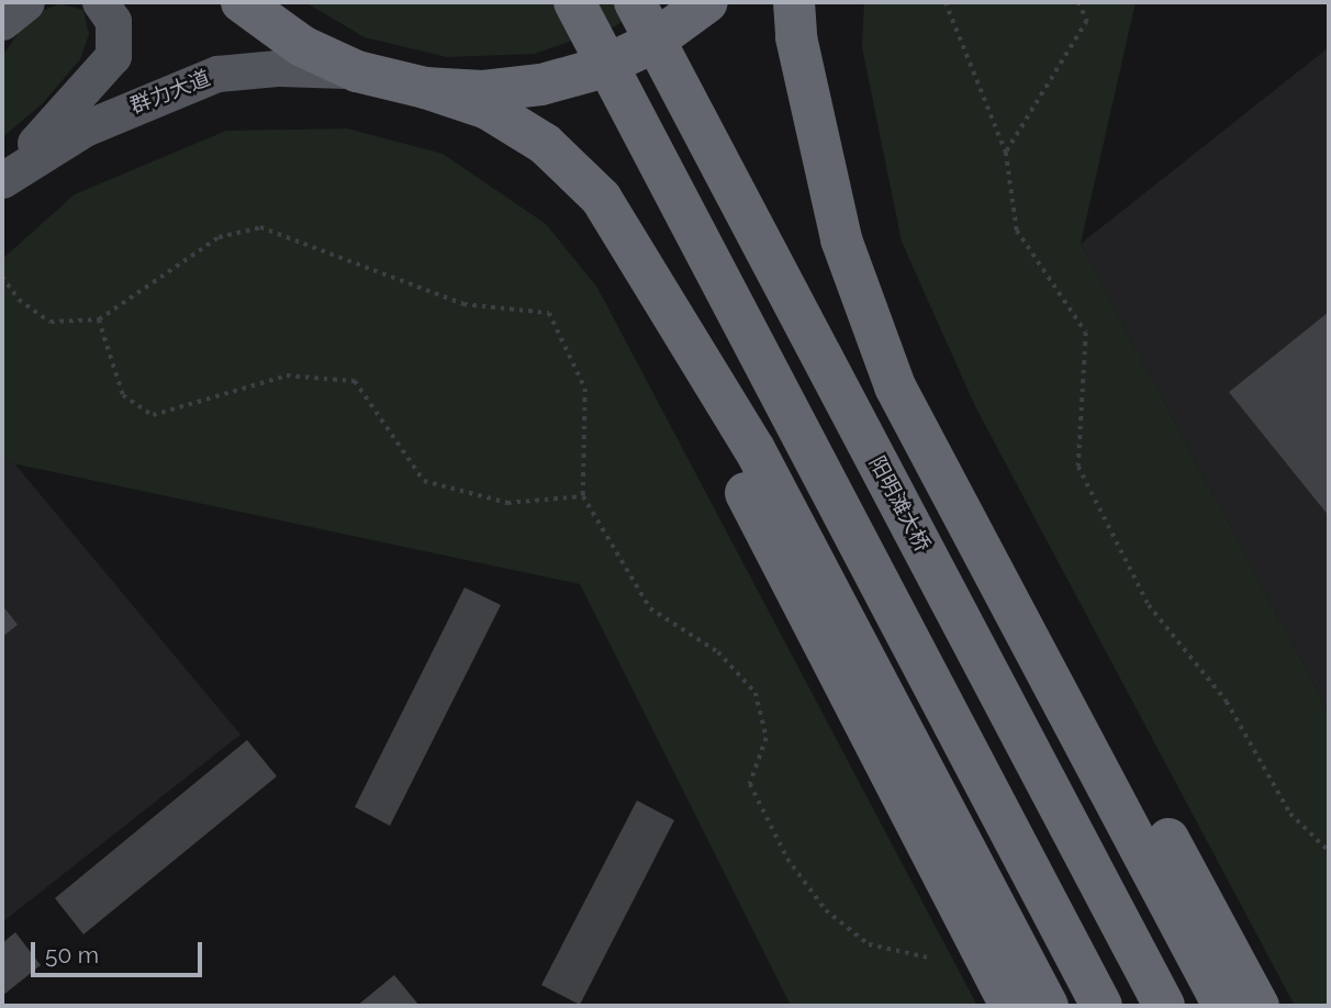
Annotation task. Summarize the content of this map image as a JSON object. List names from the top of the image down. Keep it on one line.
{"streets":{"highway":["阳明滩大桥"],"main road":["群力大道"]},"scale_bar":"50 m"}
